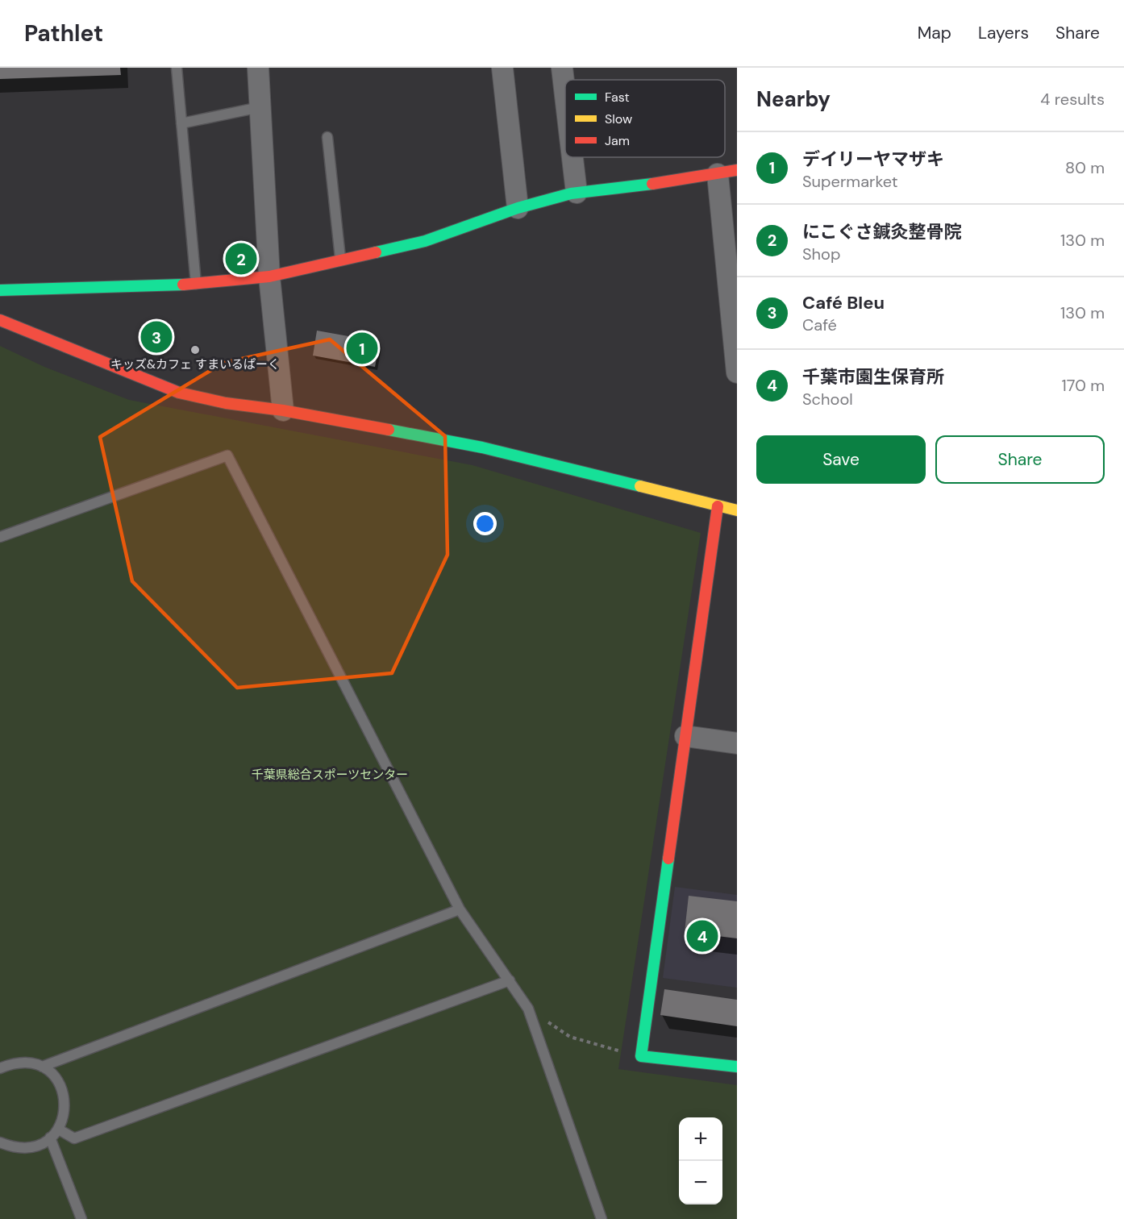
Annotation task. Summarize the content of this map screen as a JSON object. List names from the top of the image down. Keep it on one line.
{"parks":["千葉県総合スポーツセンター"],"places":["キッズ&カフェ すまいるぱーく"],"legend":["Fast","Slow","Jam"],"page":{"header":"Pathlet","nav":["Map","Layers","Share"],"heading":["Nearby","4 results"],"list":[{"mark":"1","name":"デイリーヤマザキ","note":"Supermarket","value":"80 m"},{"mark":"2","name":"にこぐさ鍼灸整骨院","note":"Shop","value":"130 m"},{"mark":"3","name":"Café Bleu","note":"Café","value":"130 m"},{"mark":"4","name":"千葉市園生保育所","note":"School","value":"170 m"}],"pins":["2","3","1","4"],"buttons":["Save","Share"],"map_buttons":["+","−"]}}
